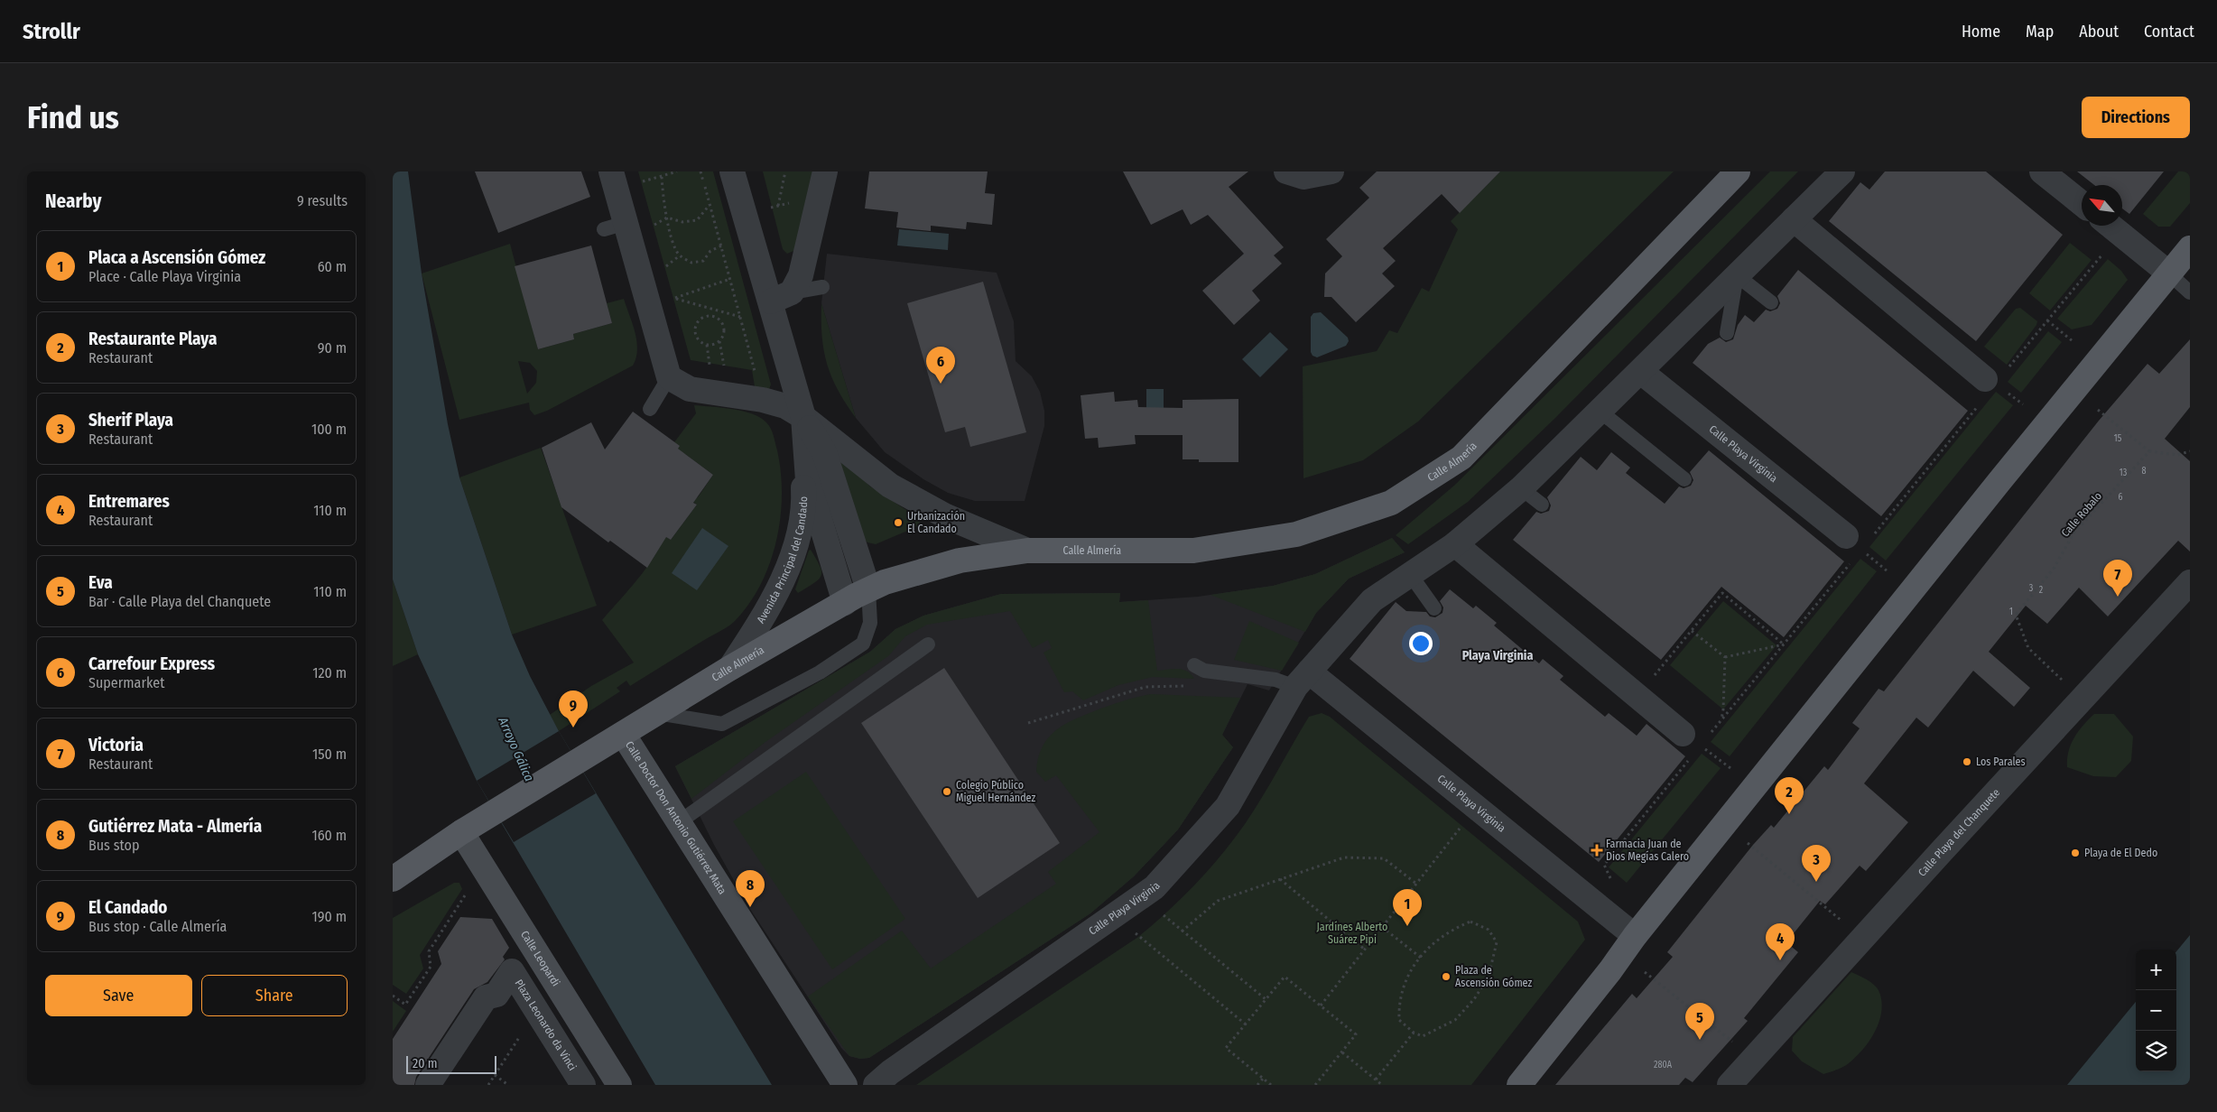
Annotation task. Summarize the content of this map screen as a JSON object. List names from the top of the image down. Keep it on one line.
{"streets":{"main road":["Calle Almería"],"street":["Calle Playa Virginia","Avenida Principal del Candado","Calle Doctor Don Antonio Gutiérrez Mata","Calle Playa del Chanquete","Calle Leopardi","Plaza Leonardo da Vinci"],"path":["Calle Robalo"]},"crossings":[["Calle Almería","Avenida Principal del Candado"],["Calle Almería","Calle Doctor Don Antonio Gutiérrez Mata"],["Calle Almería","Calle Leopardi"],["Calle Robalo","Calle Playa del Chanquete"]],"districts":["Playa Virginia"],"water":["Arroyo Gálica"],"parks":["Jardínes Alberto Suárez Pipi"],"places":{"other":["Urbanización El Candado","Los Parales","Colegio Público Miguel Hernández","Playa de El Dedo","Plaza de Ascensión Gómez"],"health":["Farmacia Juan de Dios Megías Calero"]},"house_numbers":["15","8","13","6","3","2","1","280A"],"scale_bar":"20 m","north":"top left","page":{"header":"Strollr","nav":["Home","Map","About","Contact"],"buttons":["Directions",["Save","Share"]],"title":"Find us","heading":["Nearby","9 results"],"list":[{"mark":"1","name":"Placa a Ascensión Gómez","note":"Place · Calle Playa Virginia","value":"60 m"},{"mark":"2","name":"Restaurante Playa","note":"Restaurant","value":"90 m"},{"mark":"3","name":"Sherif Playa","note":"Restaurant","value":"100 m"},{"mark":"4","name":"Entremares","note":"Restaurant","value":"110 m"},{"mark":"5","name":"Eva","note":"Bar · Calle Playa del Chanquete","value":"110 m"},{"mark":"6","name":"Carrefour Express","note":"Supermarket","value":"120 m"},{"mark":"7","name":"Victoria","note":"Restaurant","value":"150 m"},{"mark":"8","name":"Gutiérrez Mata - Almería","note":"Bus stop","value":"160 m"},{"mark":"9","name":"El Candado","note":"Bus stop · Calle Almería","value":"190 m"}],"pins":["6","7","9","2","3","8","1","4","5"],"map_buttons":["+","−"],"scale":"20 m"}}
